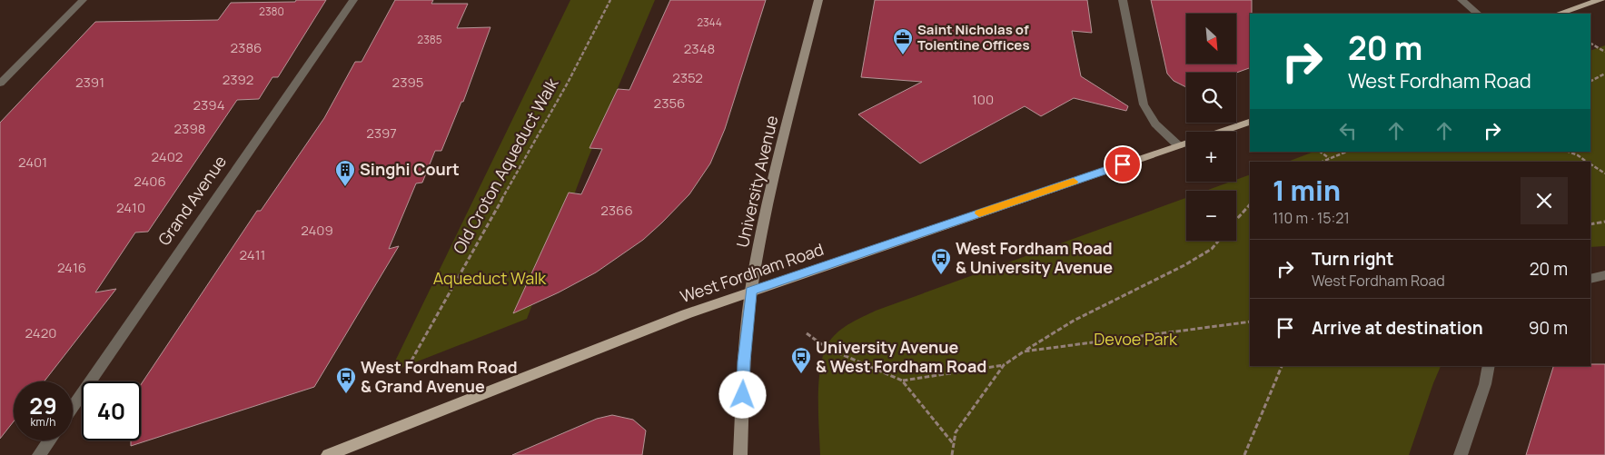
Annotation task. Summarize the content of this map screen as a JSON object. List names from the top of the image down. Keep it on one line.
{"streets":{"main road":["West Fordham Road"],"street":["University Avenue","Grand Avenue"],"path":["Old Croton Aqueduct Walk"]},"crossings":[["University Avenue","West Fordham Road"]],"parks":["Aqueduct Walk","Devoe Park"],"places":{"office":["Saint Nicholas of Tolentine Offices"],"building":["Singhi Court"],"bus stop":["West Fordham Road & University Avenue","University Avenue & West Fordham Road","West Fordham Road & Grand Avenue"]},"house_numbers":["2380","2344","2385","2386","2348","2352","2392","2391","2395","100","2356","2394","2398","2397","2402","2401","2406","2410","2366","2409","2411","2416","2420"],"north":"bottom right","page":{"map_buttons":["+","−"],"turn":["20 m","West Fordham Road"],"heading":["1 min","110 m · 15:21"],"list":[{"name":"Turn right","note":"West Fordham Road","value":"20 m"},{"name":"Arrive at destination","value":"90 m"}],"speed":"29 km/h","limit":"40"}}
